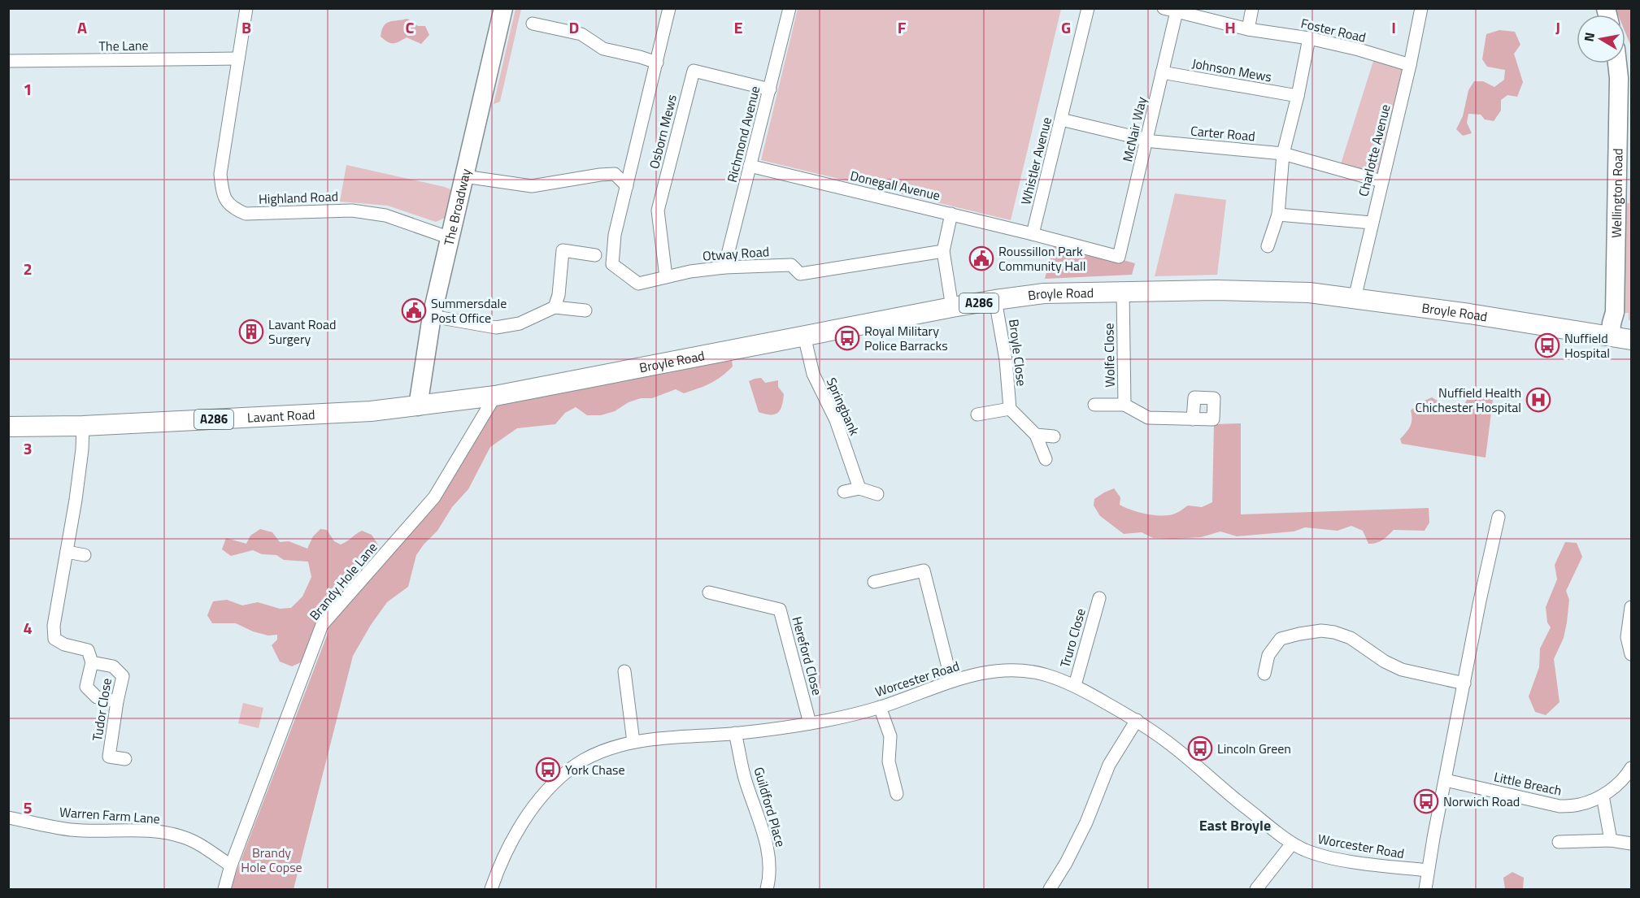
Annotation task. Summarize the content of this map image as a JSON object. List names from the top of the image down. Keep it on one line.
{"streets":{"main road":["Broyle Road","A286","Lavant Road"],"street":["Foster Road","The Lane","Johnson Mews","McNair Way","Osborn Mews","Carter Road","Richmond Avenue","Charlotte Avenue","Whistler Avenue","Donegall Avenue","Wellington Road","Highland Road","The Broadway","Otway Road","Broyle Close","Wolfe Close","Springbank","Brandy Hole Lane","Truro Close","Hereford Close","Worcester Road","Tudor Close","Little Breach","Guildford Place","Warren Farm Lane"]},"crossings":[["Foster Road","McNair Way"],["Foster Road","Charlotte Avenue"],["The Lane","Highland Road"],["Johnson Mews","McNair Way"],["McNair Way","Carter Road"],["McNair Way","Whistler Avenue"],["McNair Way","Donegall Avenue"],["Osborn Mews","Richmond Avenue"],["Osborn Mews","Otway Road"],["Carter Road","Charlotte Avenue"],["Carter Road","Whistler Avenue"],["Richmond Avenue","Donegall Avenue"],["Richmond Avenue","Otway Road"],["Charlotte Avenue","Broyle Road"],["Whistler Avenue","Donegall Avenue"],["Wellington Road","Broyle Road"],["Highland Road","The Broadway"],["The Broadway","Lavant Road"],["Broyle Road","Broyle Close"],["Broyle Road","Wolfe Close"],["Broyle Road","Springbank"],["Broyle Road","Lavant Road"],["Broyle Road","Brandy Hole Lane"],["Lavant Road","Brandy Hole Lane"],["Lavant Road","Tudor Close"],["Brandy Hole Lane","Warren Farm Lane"],["Truro Close","Worcester Road"],["Hereford Close","Worcester Road"],["Worcester Road","Guildford Place"]],"districts":["East Broyle"],"parks":["Brandy Hole Copse"],"places":{"public building":["Roussillon Park Community Hall","Summersdale Post Office"],"building":["Lavant Road Surgery"],"bus stop":["Royal Military Police Barracks","Nuffield Hospital","Lincoln Green","York Chase","Norwich Road"],"hospital":["Nuffield Health Chichester Hospital"]},"north":"left","grid":{"columns":["A","B","C","D","E","F","G","H","I","J"],"rows":["1","2","3","4","5"]}}
